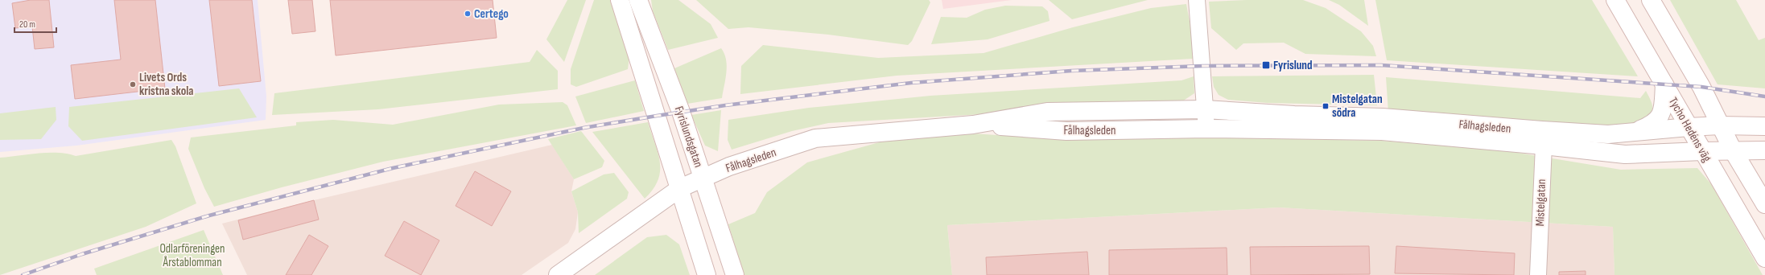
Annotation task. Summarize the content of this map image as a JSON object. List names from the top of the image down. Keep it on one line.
{"streets":{"street":["Fålhagsleden","Tycho Hedéns väg","Fyrislundsgatan","Mistelgatan"]},"crossings":[["Fålhagsleden","Tycho Hedéns väg"],["Fålhagsleden","Fyrislundsgatan"],["Fålhagsleden","Mistelgatan"]],"parks":["Odlarföreningen Årstablomman"],"places":{"other":["Certego","Livets Ords kristna skola"],"transit":["Fyrislund","Mistelgatan södra"]},"scale_bar":"20 m"}
